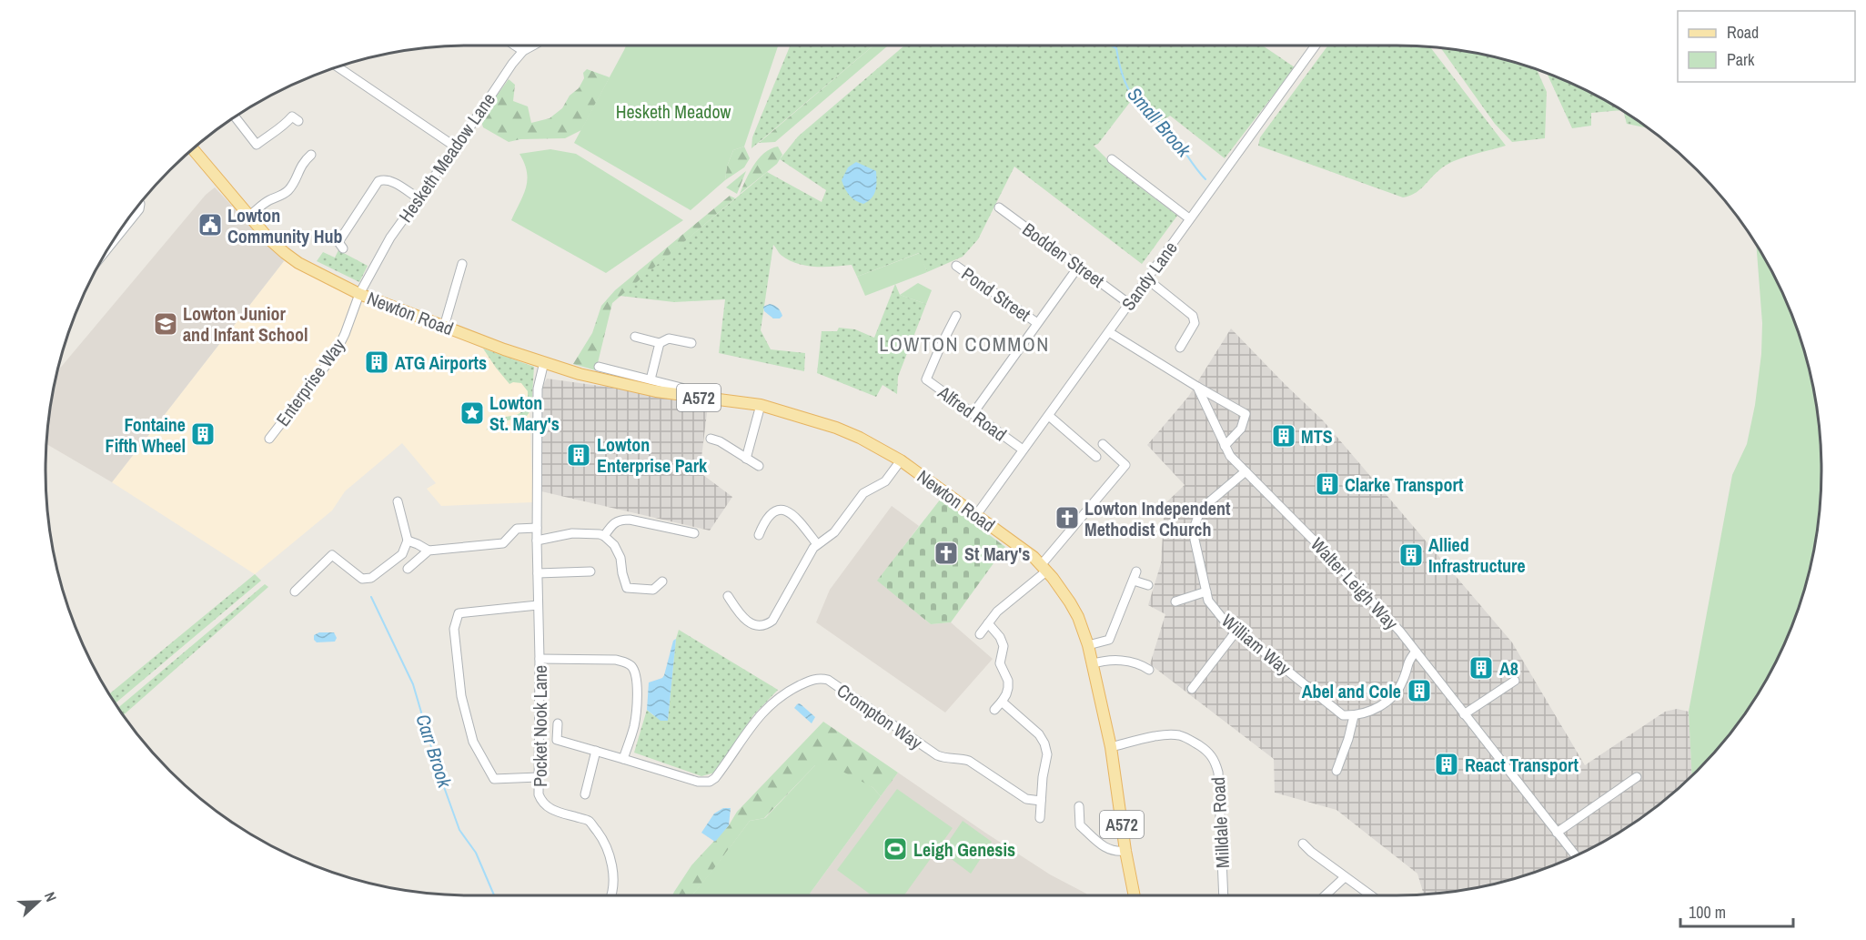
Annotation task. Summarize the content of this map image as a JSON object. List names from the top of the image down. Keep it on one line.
{"streets":{"main road":["Newton Road","A572"],"street":["Hesketh Meadow Lane","Bodden Street","Sandy Lane","Pond Street","Enterprise Way","Alfred Road","Walter Leigh Way","William Way","Crompton Way","Pocket Nook Lane","Milldale Road"]},"crossings":[["Hesketh Meadow Lane","Newton Road"],["Hesketh Meadow Lane","Enterprise Way"],["Bodden Street","Sandy Lane"],["Sandy Lane","Newton Road"],["Sandy Lane","Alfred Road"],["Newton Road","Enterprise Way"],["Newton Road","Pocket Nook Lane"],["Newton Road","Milldale Road"],["Walter Leigh Way","William Way"]],"districts":["LOWTON COMMON"],"water":["Small Brook","Carr Brook"],"parks":["Hesketh Meadow"],"places":{"public building":["Lowton Community Hub"],"school or university":["Lowton Junior and Infant School"],"building":["ATG Airports","Fontaine Fifth Wheel","MTS","Lowton Enterprise Park","Clarke Transport","Allied Infrastructure","A8","Abel and Cole","React Transport"],"place":["Lowton St. Mary's"],"church":["Lowton Independent Methodist Church","St Mary's"],"sports":["Leigh Genesis"]},"legend":["Road","Park"],"scale_bar":"100 m","north":"right"}
